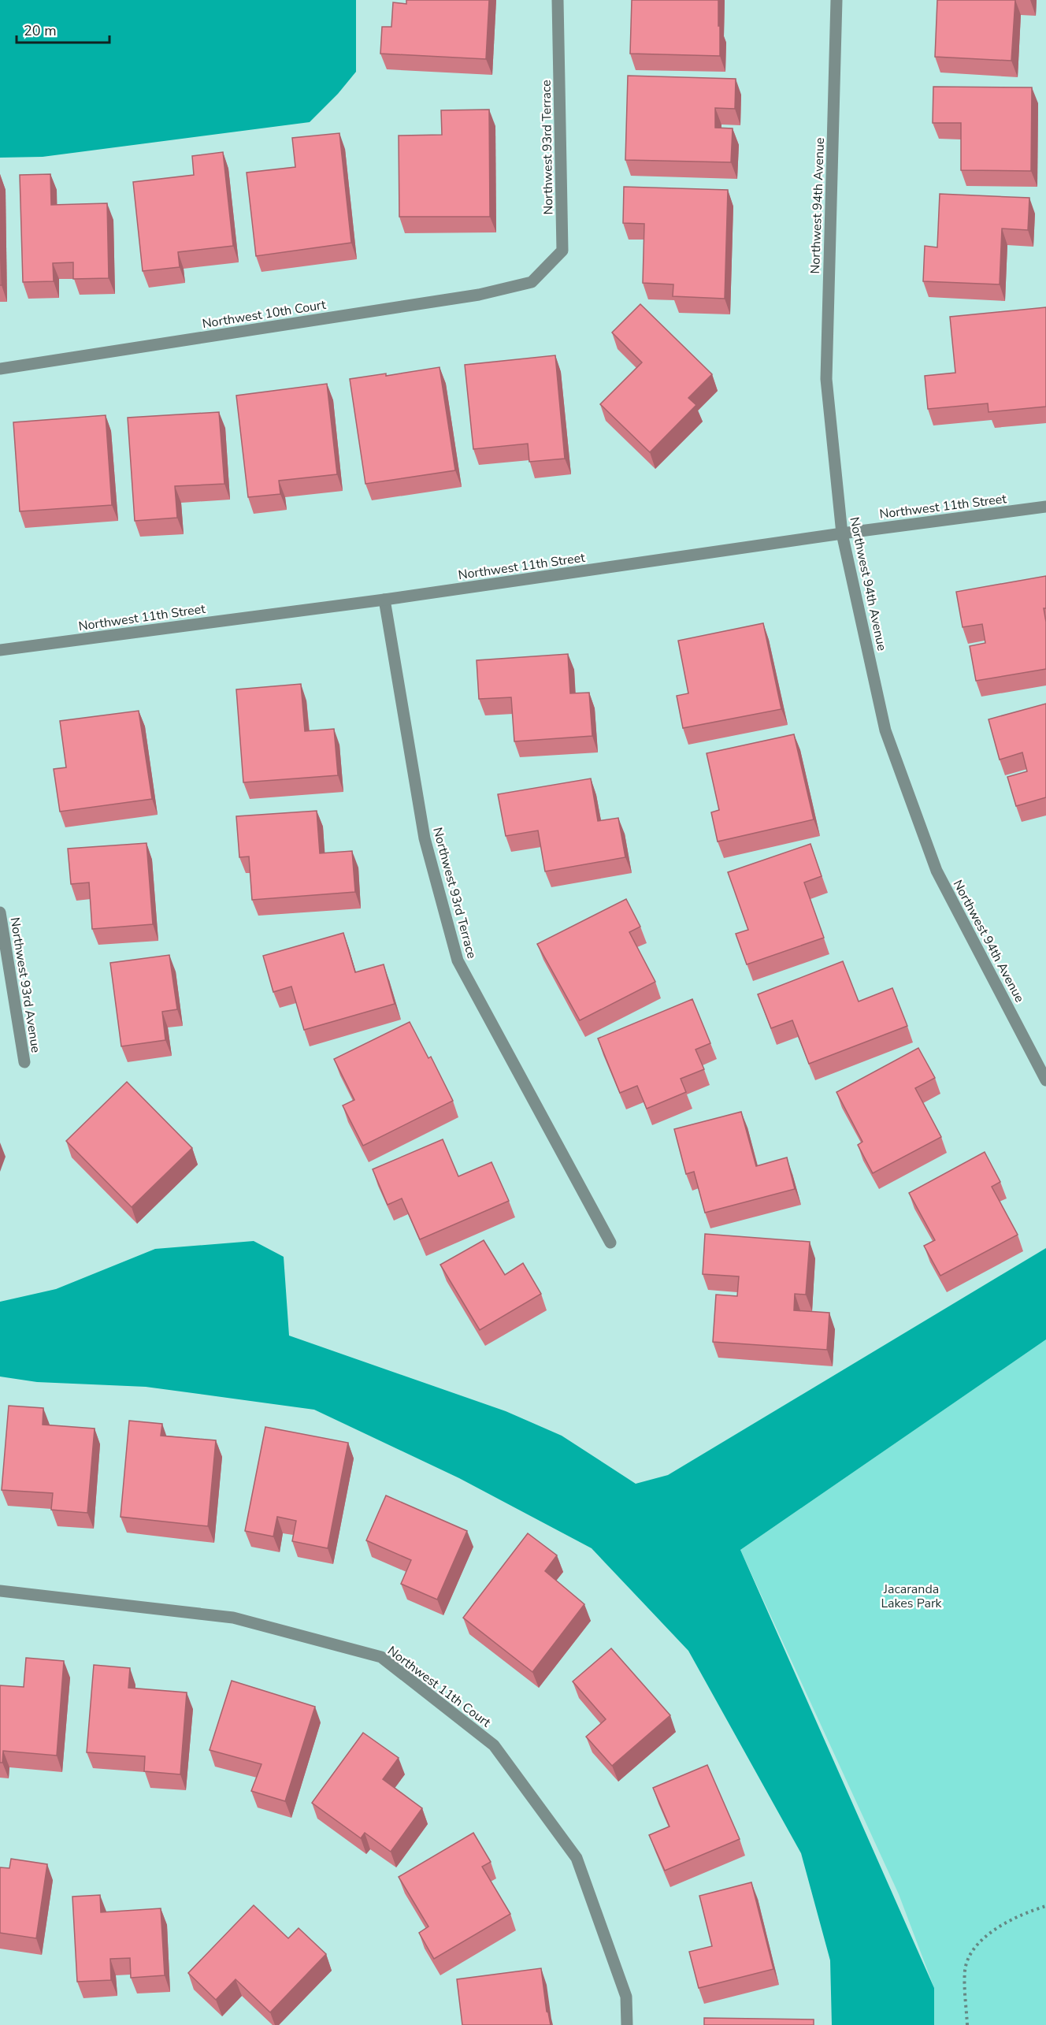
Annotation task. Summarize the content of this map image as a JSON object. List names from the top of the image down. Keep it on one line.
{"streets":{"street":["Northwest 93rd Terrace","Northwest 94th Avenue","Northwest 10th Court","Northwest 11th Street","Northwest 93rd Avenue","Northwest 11th Court"]},"crossings":[["Northwest 93rd Terrace","Northwest 10th Court"],["Northwest 93rd Terrace","Northwest 11th Street"],["Northwest 94th Avenue","Northwest 11th Street"]],"parks":["Jacaranda Lakes Park"],"scale_bar":"20 m"}
